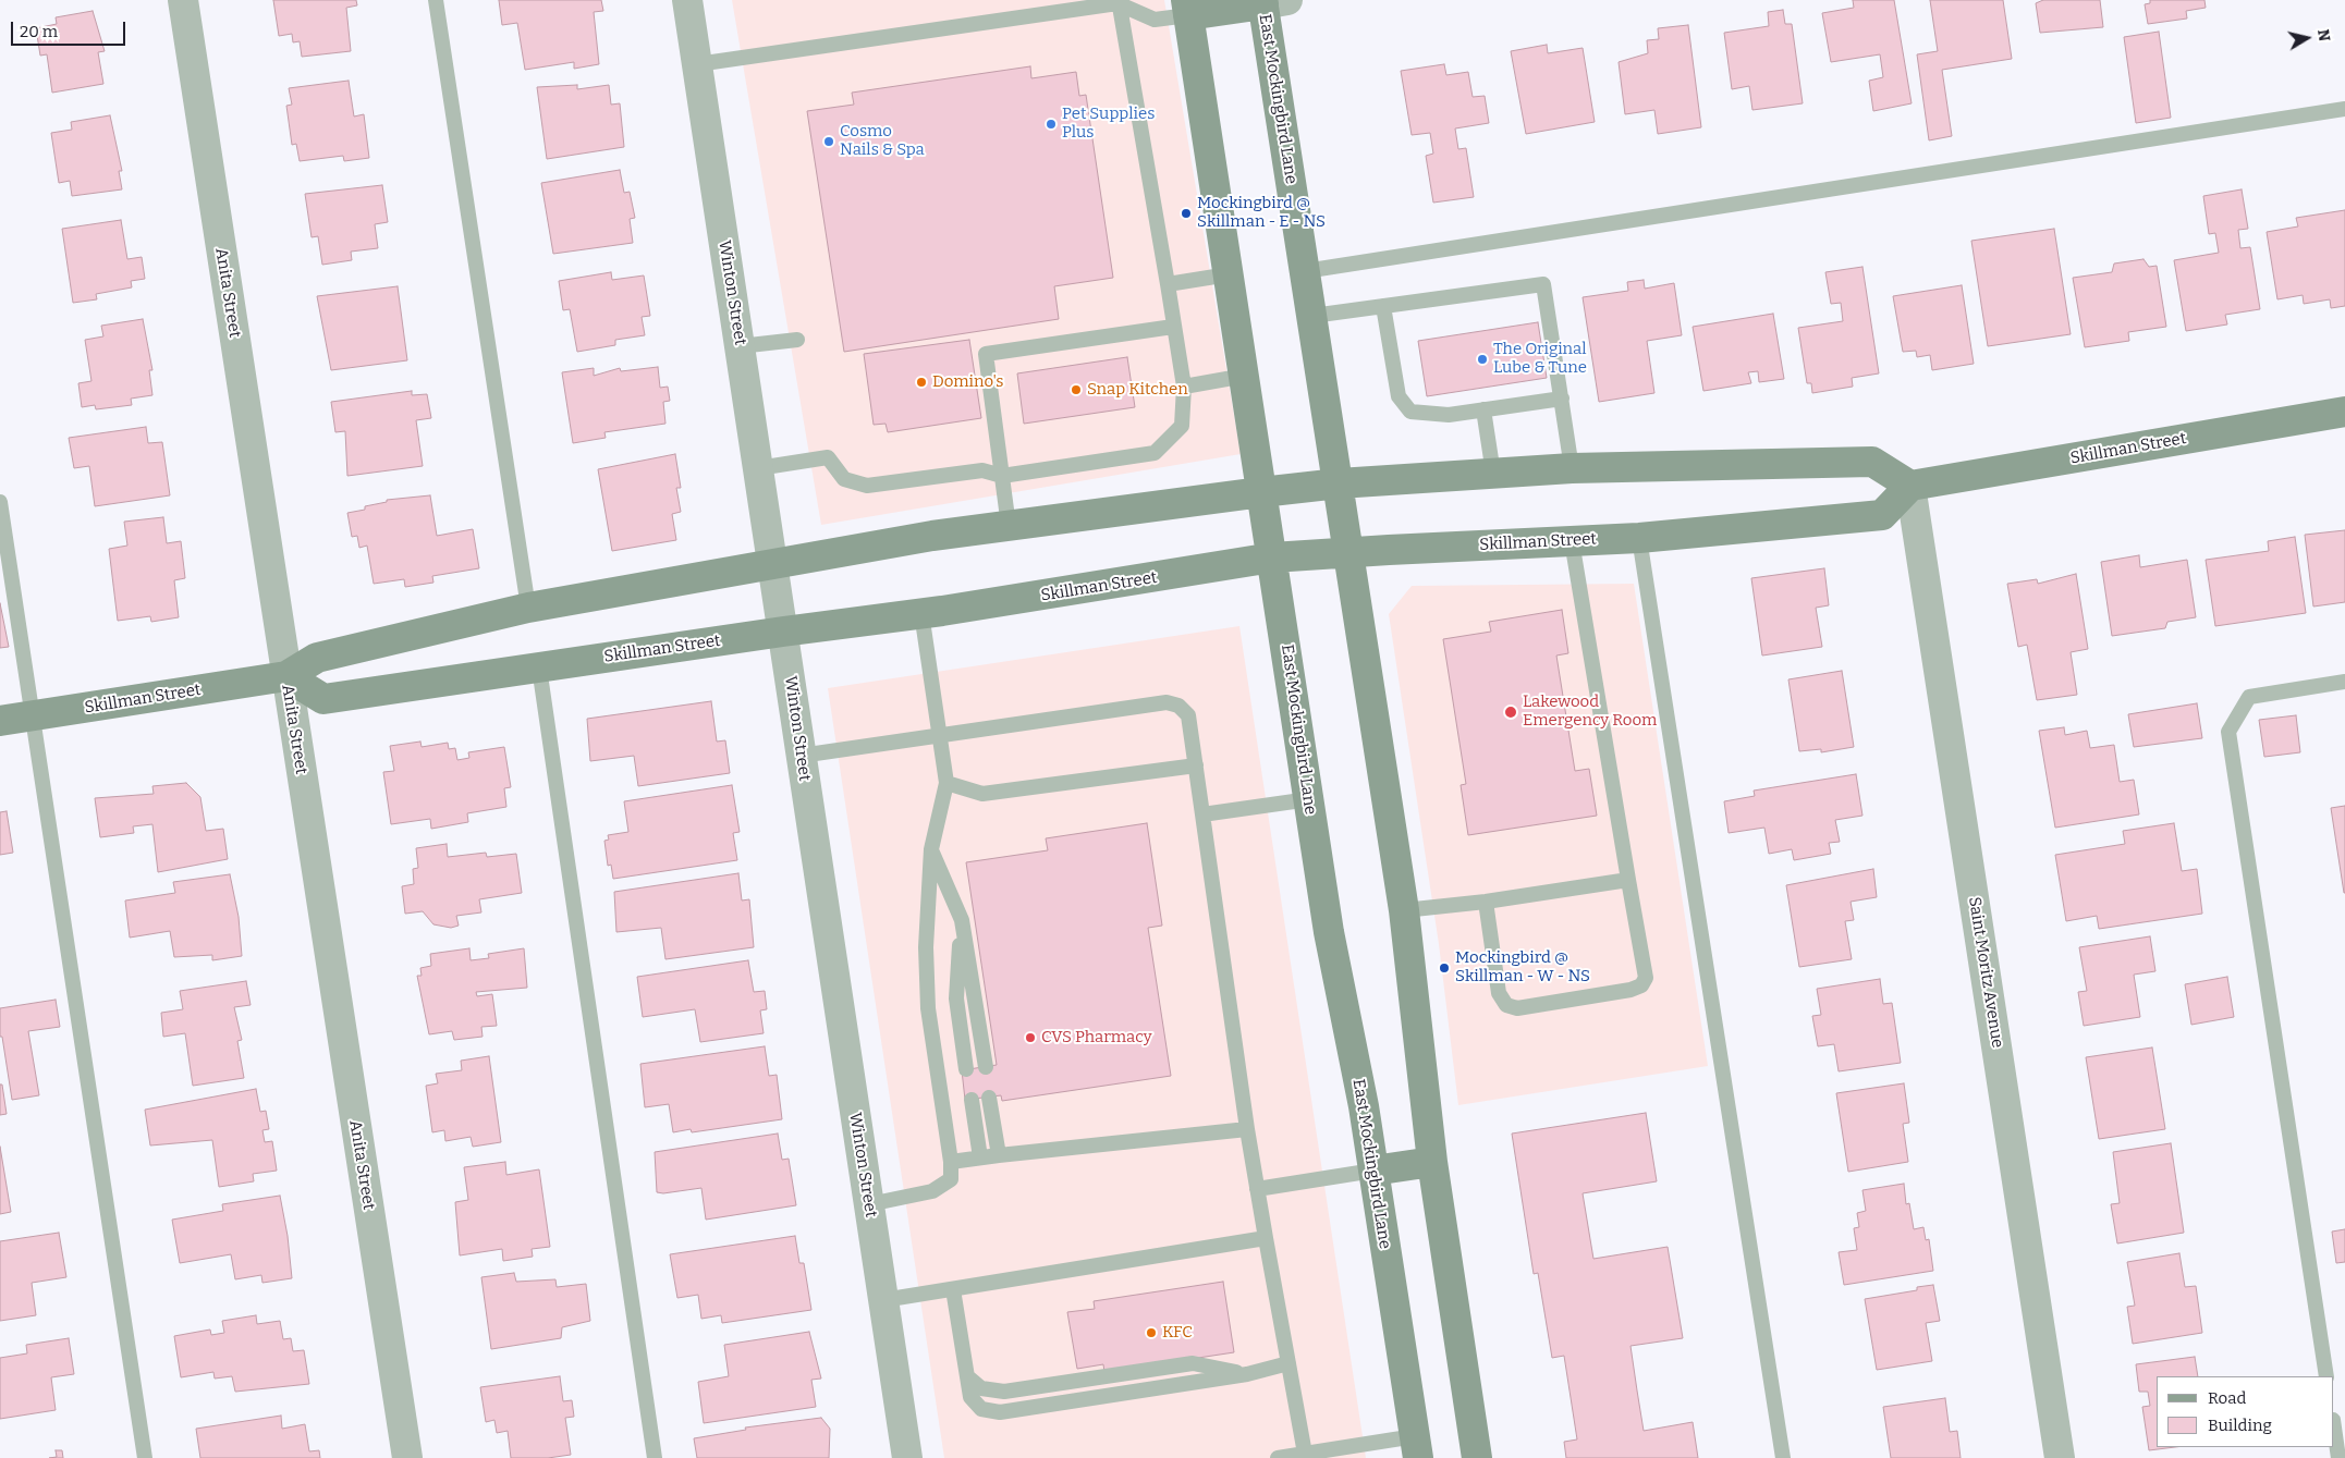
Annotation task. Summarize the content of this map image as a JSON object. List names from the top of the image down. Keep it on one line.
{"streets":{"main road":["East Mockingbird Lane","Skillman Street"],"street":["Anita Street","Winton Street","Saint Moritz Avenue"]},"crossings":[["East Mockingbird Lane","Skillman Street"],["Anita Street","Skillman Street"],["Winton Street","Skillman Street"],["Skillman Street","Saint Moritz Avenue"]],"places":["Pet Supplies Plus","Cosmo Nails & Spa","Mockingbird @ Skillman - E - NS","The Original Lube & Tune","Domino's","Snap Kitchen","Lakewood Emergency Room","Mockingbird @ Skillman - W - NS","CVS Pharmacy","KFC"],"legend":["Road","Building"],"scale_bar":"20 m","north":"right"}
